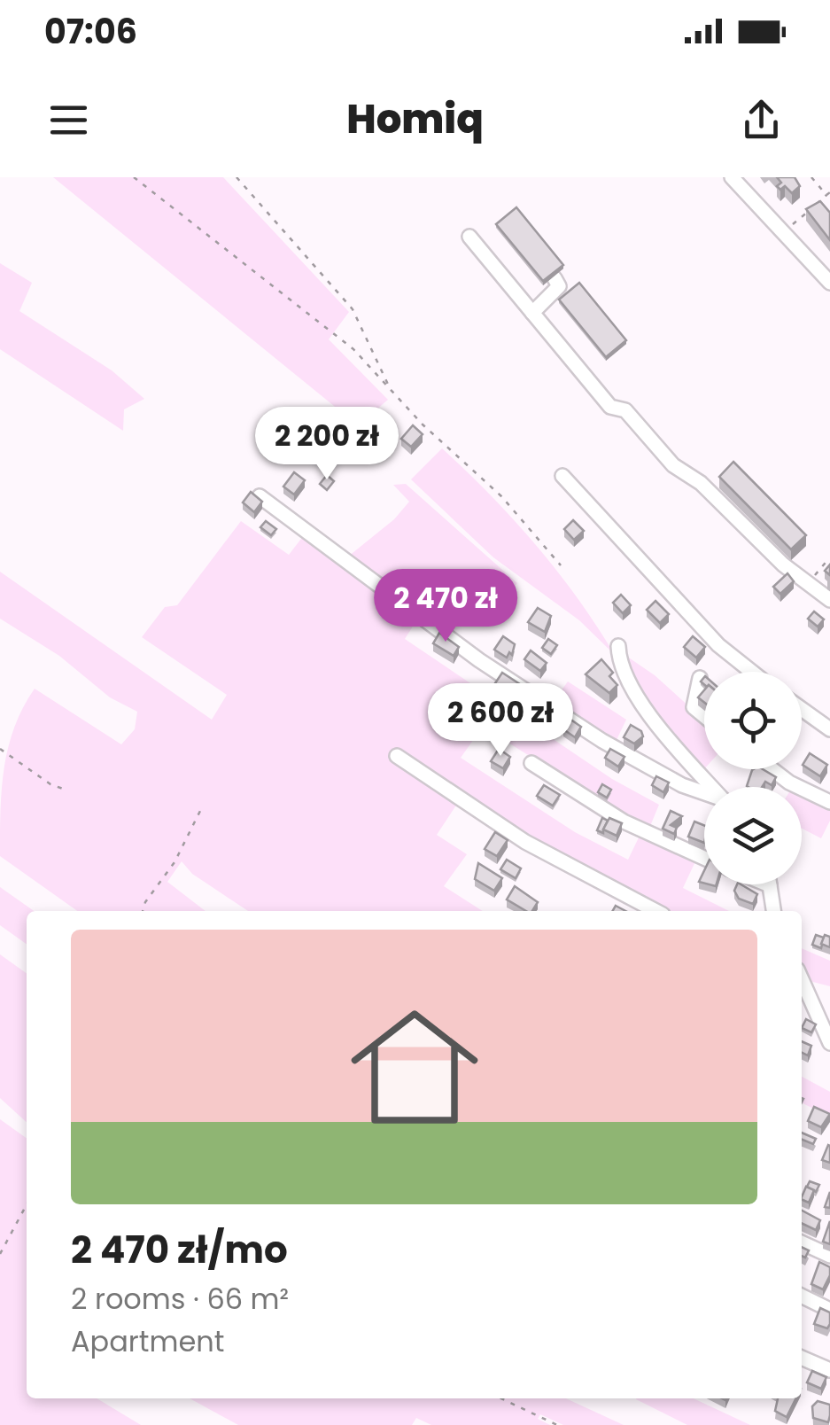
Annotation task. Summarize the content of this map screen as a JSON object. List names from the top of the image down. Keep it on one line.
{"page":{"status":"07:06","header":"Homiq","price":["2 200 zł","2 470 zł","2 600 zł"],"list":[{"name":"2 470 zł/mo","note":"2 rooms · 66 m² · Apartment"}]}}
